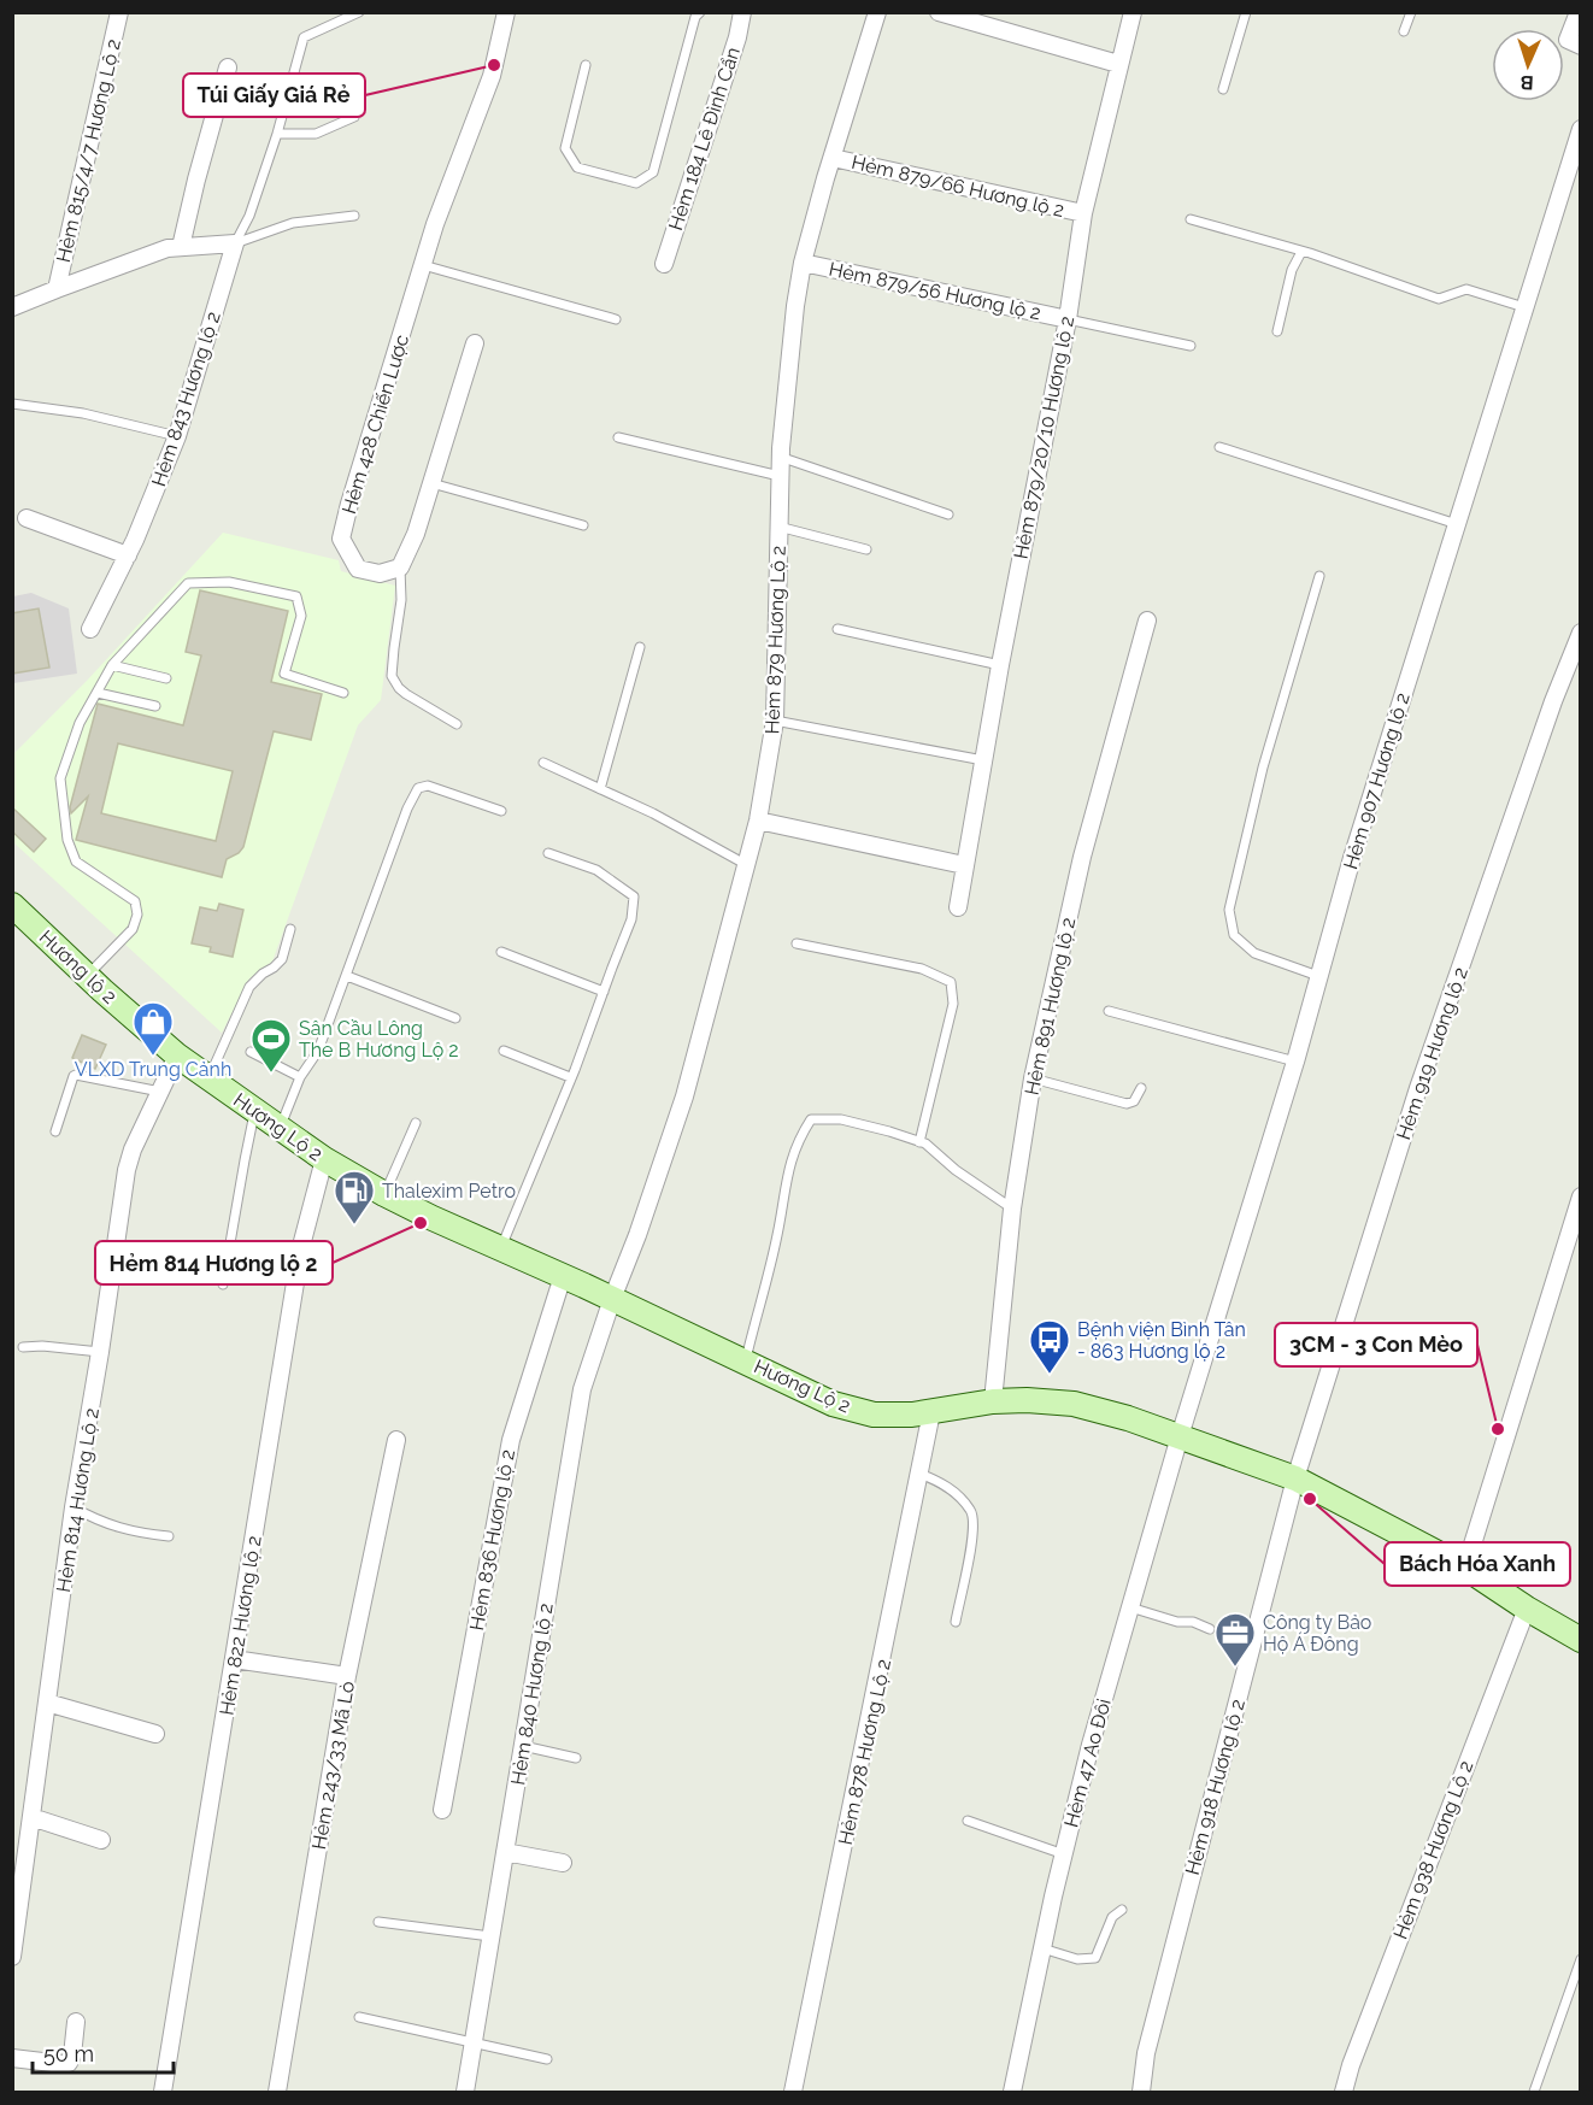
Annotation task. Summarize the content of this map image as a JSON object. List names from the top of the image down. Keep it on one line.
{"streets":{"main road":["Hương lộ 2","Hương Lộ 2"],"street":["Hẻm 184 Lê Đình Cẩn","Hẻm 815/4/7 Hương Lộ 2","Hẻm 879/66 Hương lộ 2","Hẻm 879/56 Hương lộ 2","Hẻm 843 Hương lộ 2","Hẻm 428 Chiến Lược","Hẻm 879/20/10 Hương lộ 2","Hẻm 879 Hương Lộ 2","Hẻm 907 Hương lộ 2","Hẻm 891 Hương lộ 2","Hẻm 919 Hương lộ 2","Hẻm 814 Hương Lộ 2","Hẻm 836 Hương lộ 2","Hẻm 822 Hương lộ 2","Hẻm 840 Hương lộ 2","Hẻm 878 Hương Lộ 2","Hẻm 47 Ao Đôi","Hẻm 243/33 Mã Lò","Hẻm 918 Hương lộ 2","Hẻm 938 Hương Lộ 2"]},"crossings":[["Hẻm 879/66 Hương lộ 2","Hẻm 879/20/10 Hương lộ 2"],["Hẻm 879/66 Hương lộ 2","Hẻm 879 Hương Lộ 2"],["Hẻm 879/56 Hương lộ 2","Hẻm 879/20/10 Hương lộ 2"],["Hẻm 879/56 Hương lộ 2","Hẻm 879 Hương Lộ 2"],["Hẻm 879 Hương Lộ 2","Hương Lộ 2"],["Hẻm 879 Hương Lộ 2","Hẻm 840 Hương lộ 2"],["Hẻm 907 Hương lộ 2","Hương Lộ 2"],["Hẻm 907 Hương lộ 2","Hẻm 47 Ao Đôi"],["Hương lộ 2","Hương Lộ 2"],["Hương lộ 2","Hẻm 814 Hương Lộ 2"],["Hẻm 891 Hương lộ 2","Hương Lộ 2"],["Hẻm 919 Hương lộ 2","Hương Lộ 2"],["Hẻm 919 Hương lộ 2","Hẻm 918 Hương lộ 2"],["Hương Lộ 2","Hẻm 814 Hương Lộ 2"],["Hương Lộ 2","Hẻm 836 Hương lộ 2"],["Hương Lộ 2","Hẻm 822 Hương lộ 2"],["Hương Lộ 2","Hẻm 840 Hương lộ 2"],["Hương Lộ 2","Hẻm 878 Hương Lộ 2"],["Hương Lộ 2","Hẻm 47 Ao Đôi"],["Hương Lộ 2","Hẻm 918 Hương lộ 2"],["Hương Lộ 2","Hẻm 938 Hương Lộ 2"]],"places":{"other":["Túi Giấy Giá Rẻ","Hẻm 814 Hương lộ 2","3CM - 3 Con Mèo","Bách Hóa Xanh"],"shop":["VLXD Trung Cảnh"],"sports":["Sân Cầu Lông The B Hương Lộ 2"],"fuel station":["Thalexim Petro"],"bus stop":["Bệnh viện Bình Tân - 863 Hương lộ 2"],"office":["Công ty Bảo Hộ Á Đông"]},"scale_bar":"50 m","north":"bottom"}
